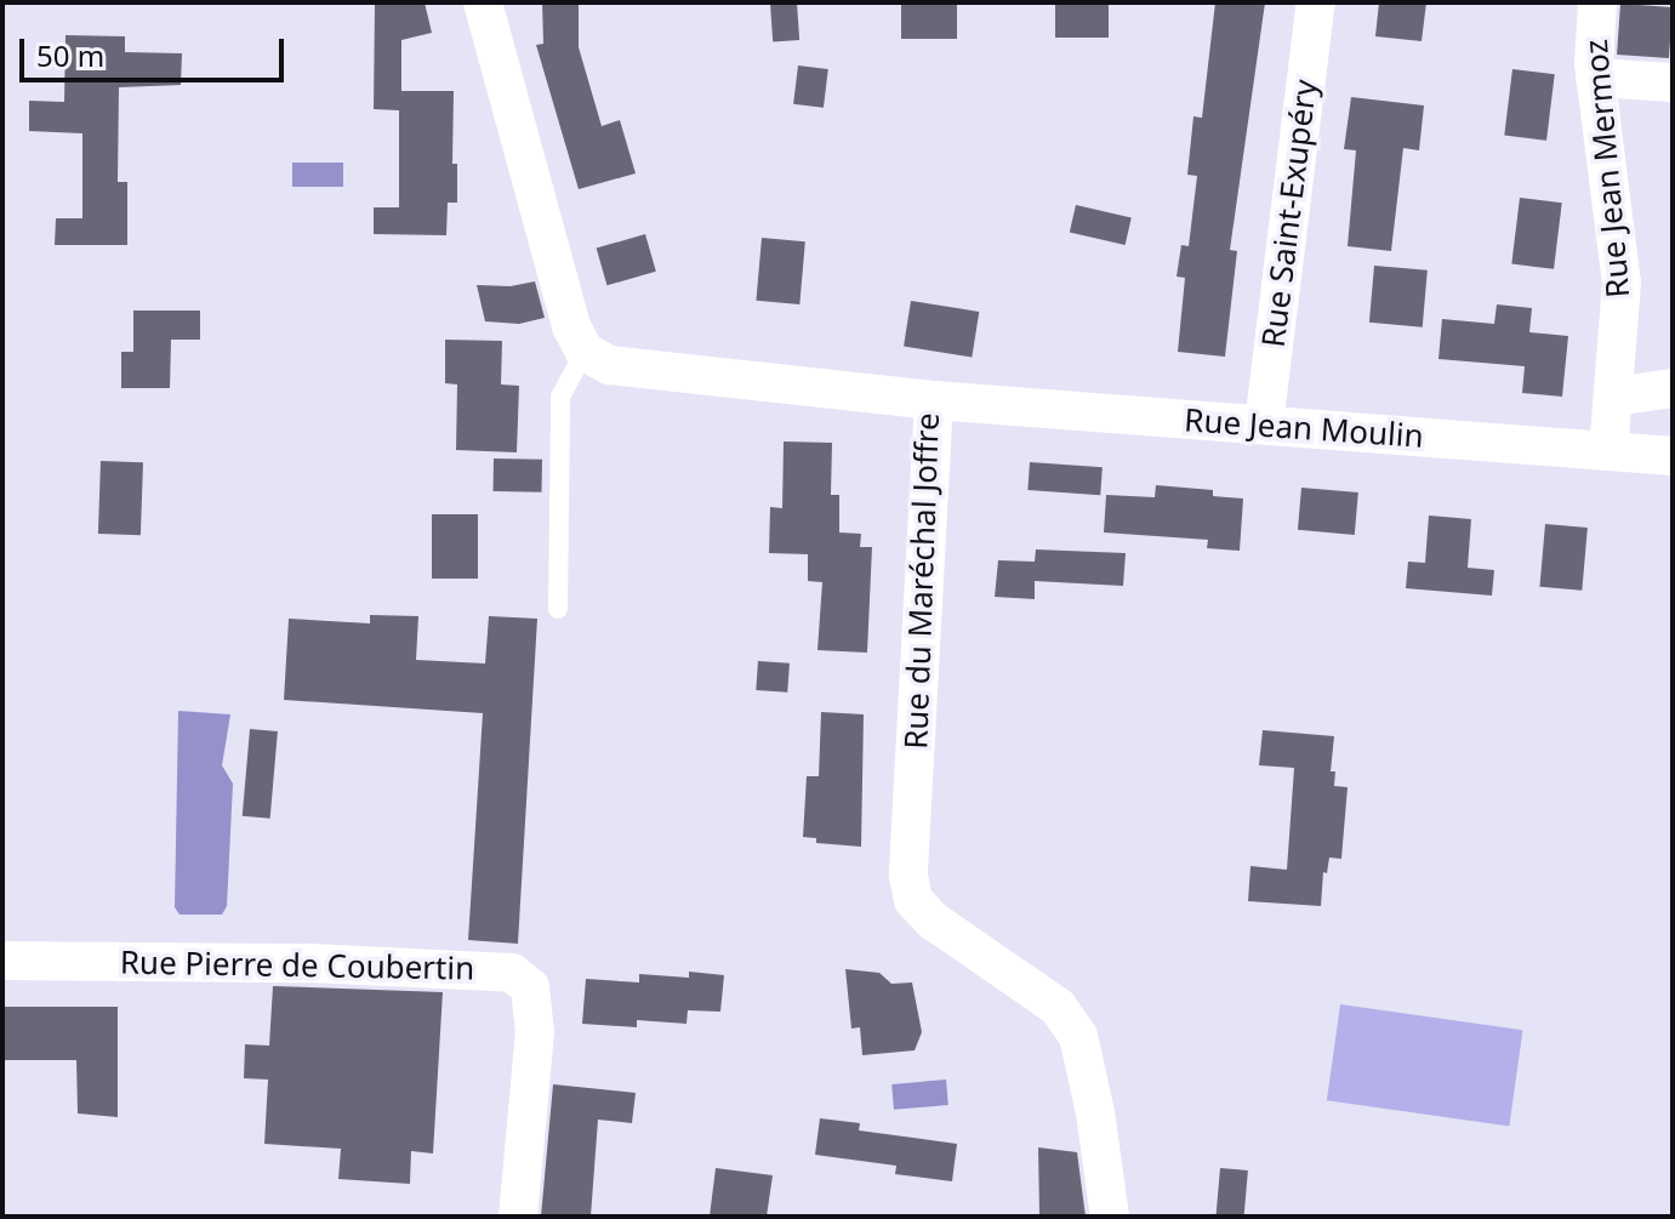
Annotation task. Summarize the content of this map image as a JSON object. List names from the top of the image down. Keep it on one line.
{"streets":{"street":["Rue Jean Mermoz","Rue Saint-Exupéry","Rue Jean Moulin","Rue du Maréchal Joffre","Rue Pierre de Coubertin"]},"crossings":[["Rue Jean Mermoz","Rue Jean Moulin"],["Rue Saint-Exupéry","Rue Jean Moulin"],["Rue Jean Moulin","Rue du Maréchal Joffre"]],"scale_bar":"50 m"}
